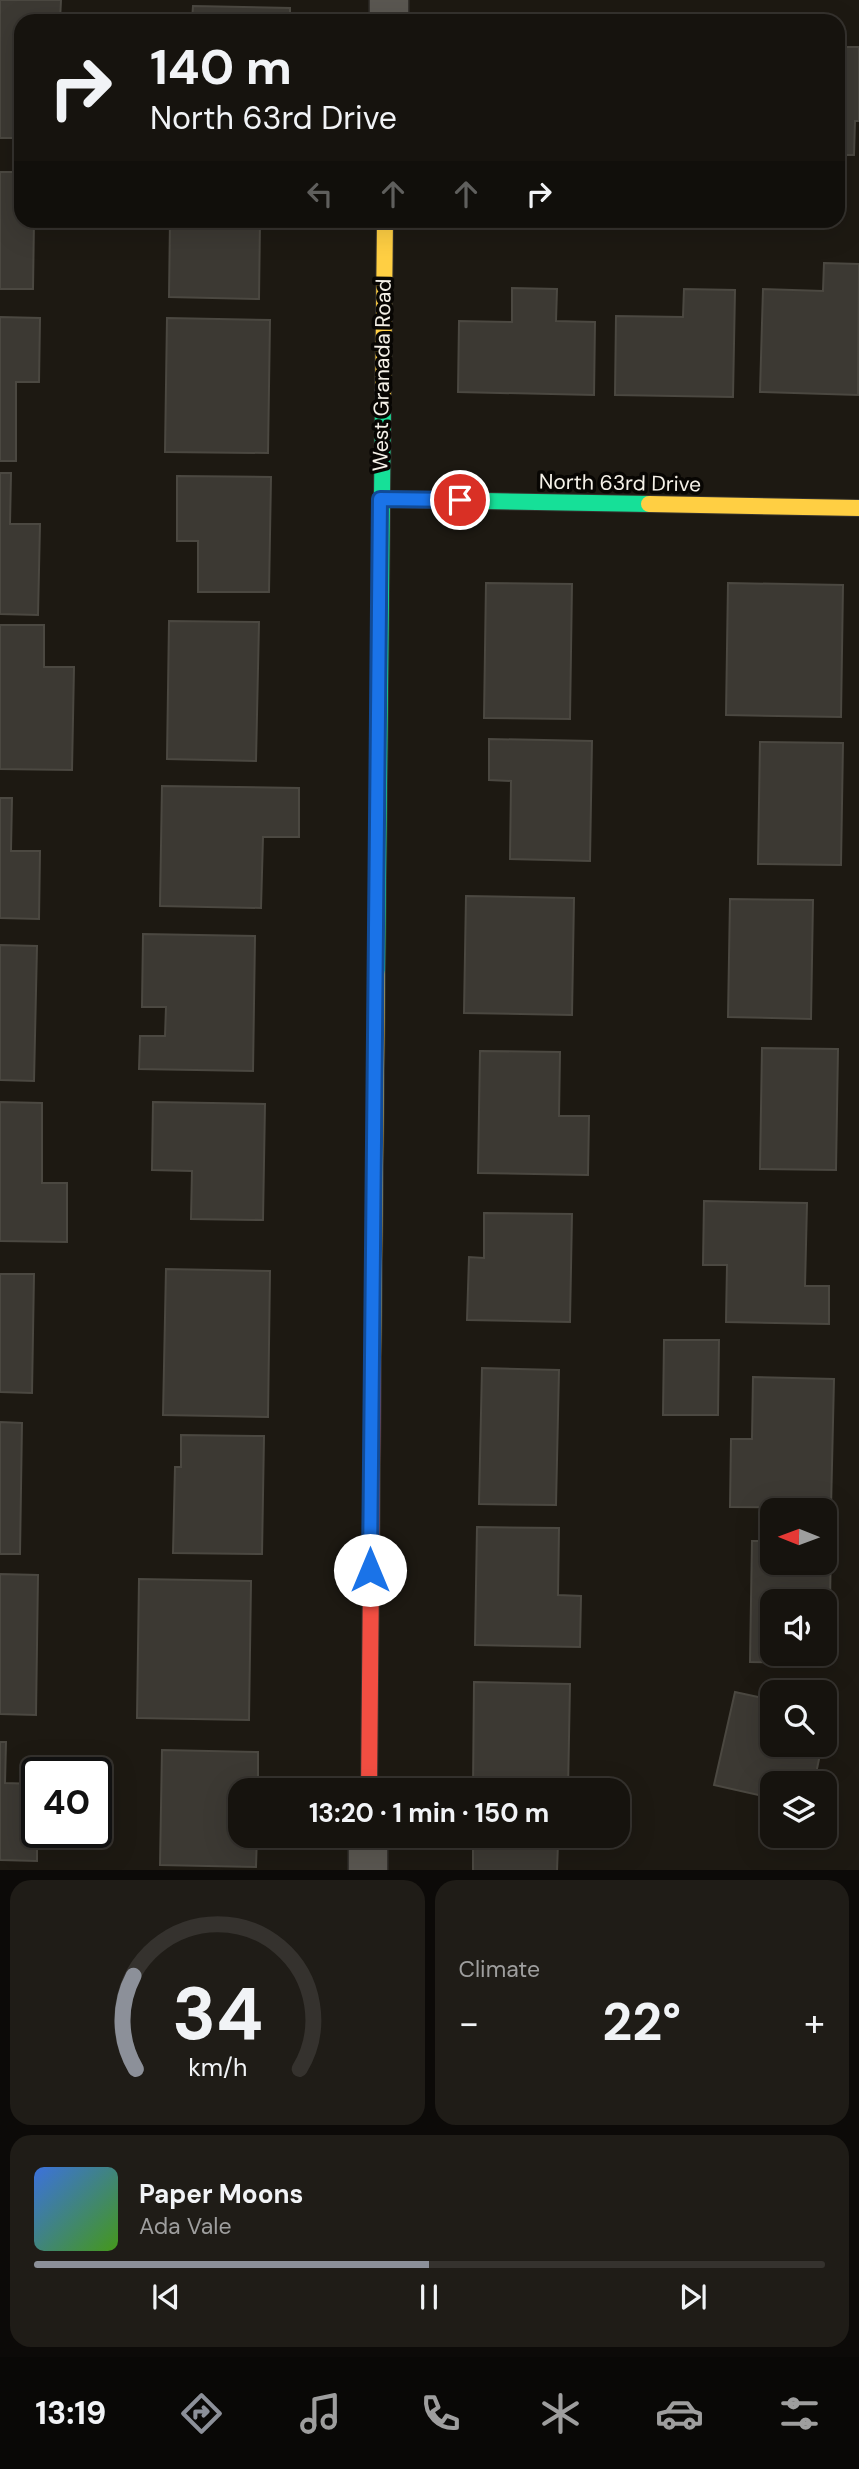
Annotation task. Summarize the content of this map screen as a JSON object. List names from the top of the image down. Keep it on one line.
{"streets":{"street":["West Granada Road","North 63rd Drive"]},"crossings":[["West Granada Road","North 63rd Drive"]],"north":"left","page":{"turn":["140 m","North 63rd Drive"],"limit":"40","trip":"13:20 · 1 min · 150 m","tile":"Climate","heat":["−","22°","+"],"song":["Paper Moons","Ada Vale"],"tabs":"13:19","gauge":["34","km/h"]}}
